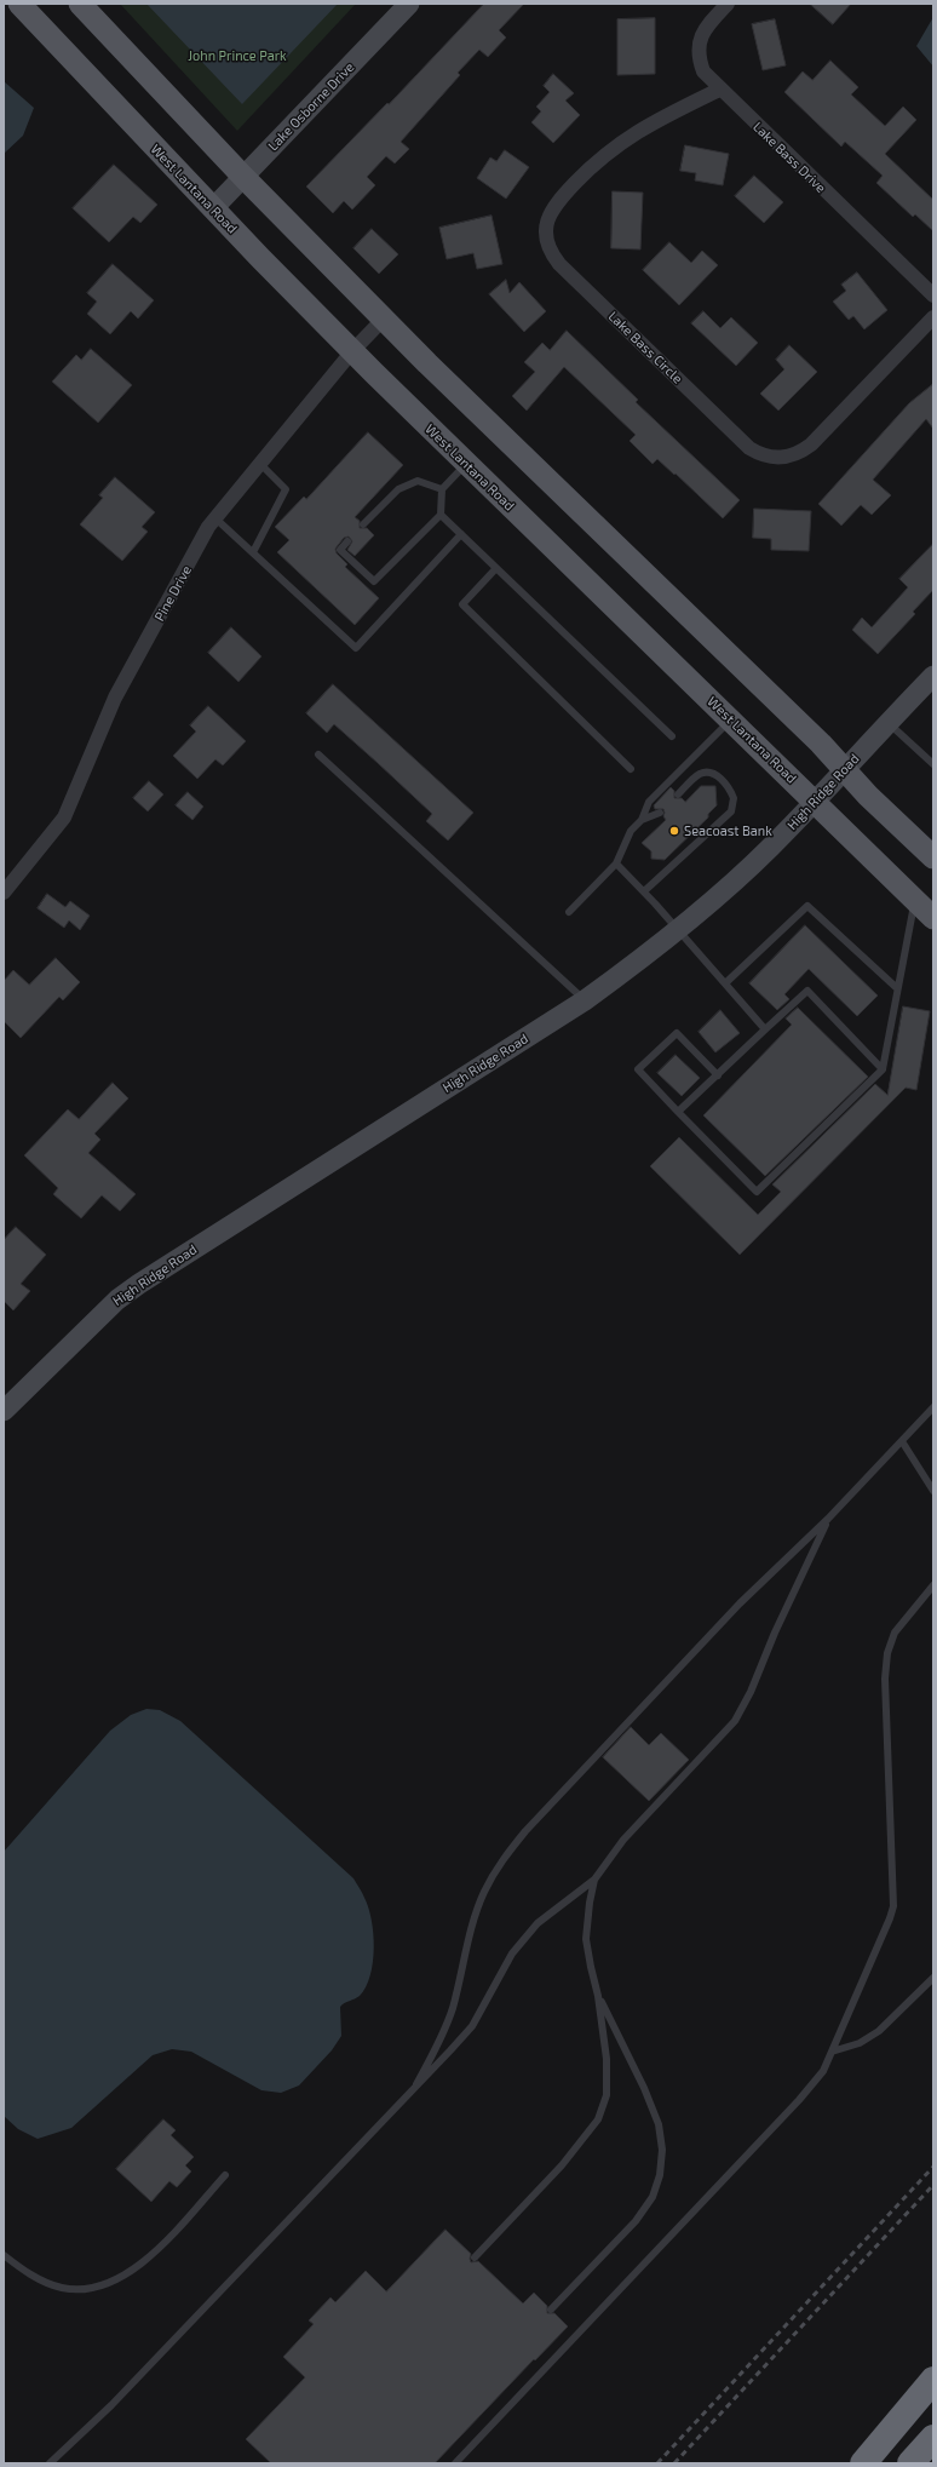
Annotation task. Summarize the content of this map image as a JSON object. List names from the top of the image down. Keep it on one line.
{"streets":{"main road":["West Lantana Road"],"street":["Lake Osborne Drive","Lake Bass Drive","Lake Bass Circle","Pine Drive","High Ridge Road"]},"crossings":[["Lake Osborne Drive","West Lantana Road"],["Lake Bass Drive","Lake Bass Circle"],["West Lantana Road","Pine Drive"],["West Lantana Road","High Ridge Road"]],"parks":["John Prince Park"],"places":["Seacoast Bank"]}
